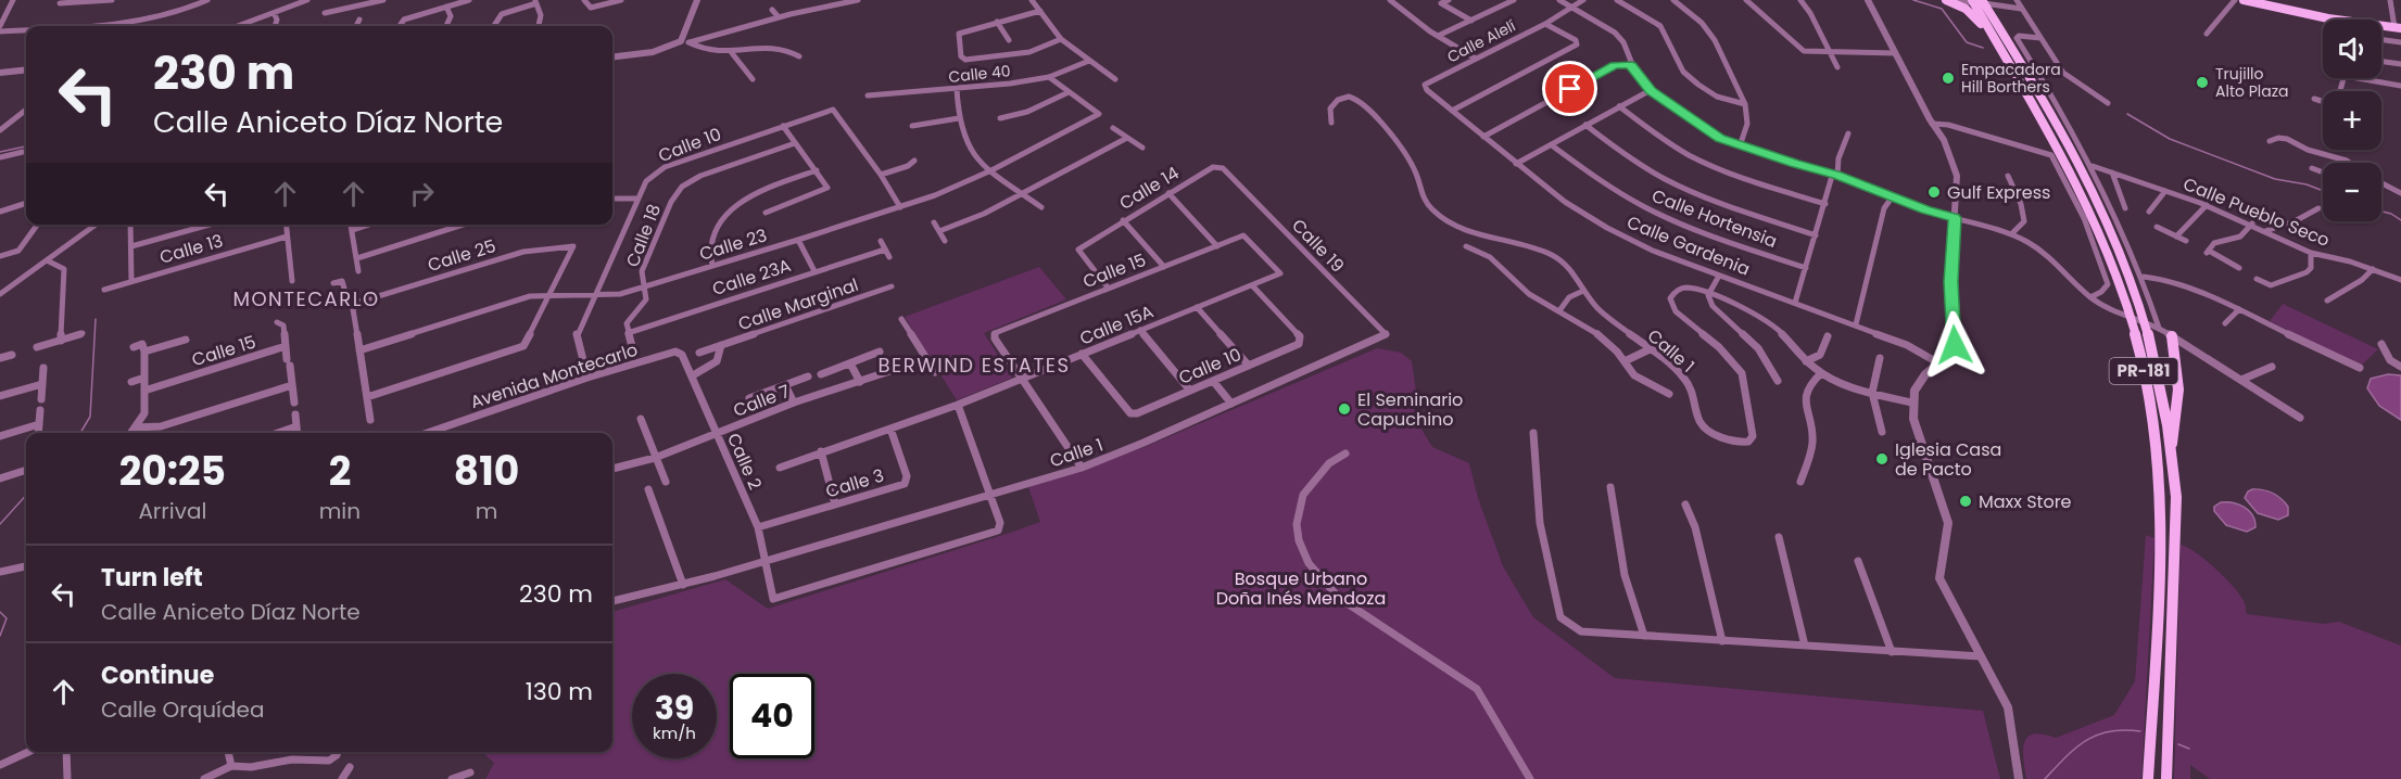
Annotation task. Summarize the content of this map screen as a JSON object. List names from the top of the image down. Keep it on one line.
{"streets":{"main road":["PR-181"],"street":["Calle Alelí","Calle 40","Calle 10","Calle 14","Calle Pueblo Seco","Calle Hortensia","Calle 18","Calle 23","Calle 19","Calle Gardenia","Calle 13","Calle 25","Calle 15","Calle 23A","Calle Marginal","Calle 15A","Calle 1","Avenida Montecarlo","Calle 7","Calle 2","Calle 3"]},"crossings":[["Calle Alelí","Calle Gardenia"],["Calle 10","Calle 23"],["Calle 10","Calle 15A"],["Calle 10","Avenida Montecarlo"],["Calle 14","Calle 19"],["Calle 14","Calle 15"],["Calle 18","Calle 23"],["Calle 18","Calle 23A"],["Calle 23","Calle 25"],["Calle 19","Calle 1"],["Calle 15","Calle 15A"],["Calle Marginal","Avenida Montecarlo"],["Calle Marginal","Calle 2"],["Calle 15A","Calle 3"],["Calle 1","Calle 2"],["Avenida Montecarlo","Calle 2"],["Calle 7","Calle 2"],["Calle 2","Calle 3"]],"districts":["MONTECARLO","BERWIND ESTATES"],"parks":["Bosque Urbano Doña Inés Mendoza"],"places":["Empacadora Hill Borthers","Trujillo Alto Plaza","Gulf Express","El Seminario Capuchino","Iglesia Casa de Pacto","Maxx Store"],"page":{"map_buttons":["+","−"],"turn":["230 m","Calle Aniceto Díaz Norte"],"eta":["20:25","Arrival","2","min","810","m"],"list":[{"name":"Turn left","note":"Calle Aniceto Díaz Norte","value":"230 m"},{"name":"Continue","note":"Calle Orquídea","value":"130 m"}],"speed":"39 km/h","limit":"40"}}
